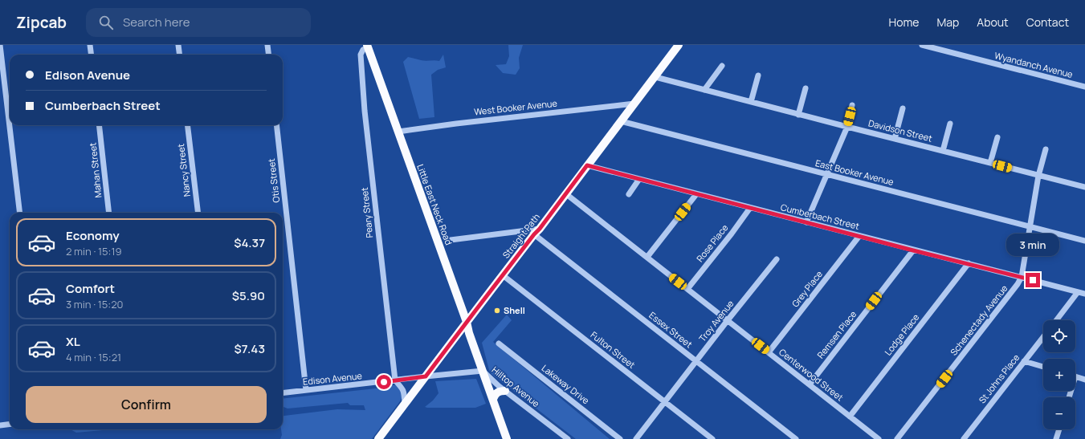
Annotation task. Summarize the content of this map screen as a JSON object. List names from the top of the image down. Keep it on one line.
{"streets":{"main road":["Little East Neck Road","Straight Path"],"street":["Wyandanch Avenue","West Booker Avenue","Davidson Street","Mahan Street","Nancy Street","East Booker Avenue","Otis Street","Peary Street","Cumberbach Street","Rose Place","Grey Place","Schenectady Avenue","Troy Avenue","Essex Street","Remsen Place","Lodge Place","Fulton Street","Centerwood Street","Edison Avenue","St Johns Place","Lakeway Drive","Hilltop Avenue"]},"crossings":[["West Booker Avenue","Little East Neck Road"],["West Booker Avenue","Straight Path"],["Davidson Street","Straight Path"],["Davidson Street","Schenectady Avenue"],["East Booker Avenue","Straight Path"],["East Booker Avenue","Schenectady Avenue"],["Otis Street","Edison Avenue"],["Little East Neck Road","Peary Street"],["Little East Neck Road","Straight Path"],["Little East Neck Road","Hilltop Avenue"],["Peary Street","Edison Avenue"],["Cumberbach Street","Straight Path"],["Cumberbach Street","Rose Place"],["Cumberbach Street","Grey Place"],["Cumberbach Street","Schenectady Avenue"],["Cumberbach Street","Remsen Place"],["Cumberbach Street","Lodge Place"],["Straight Path","Essex Street"],["Straight Path","Fulton Street"],["Straight Path","Centerwood Street"],["Straight Path","Edison Avenue"],["Straight Path","Hilltop Avenue"],["Rose Place","Centerwood Street"],["Grey Place","Centerwood Street"],["Troy Avenue","Essex Street"],["Troy Avenue","Fulton Street"],["Troy Avenue","Centerwood Street"],["Remsen Place","Centerwood Street"],["Lodge Place","Centerwood Street"],["Edison Avenue","Hilltop Avenue"]],"places":["Shell"],"page":{"header":"Zipcab","search":"Search here","nav":["Home","Map","About","Contact"],"banner":["Edison Avenue","Cumberbach Street"],"list":[{"name":"Economy","note":"2 min · 15:19","value":"$4.37"},{"name":"Comfort","note":"3 min · 15:20","value":"$5.90"},{"name":"XL","note":"4 min · 15:21","value":"$7.43"}],"bubble":"3 min","map_buttons":["+","−"],"buttons":"Confirm"}}
